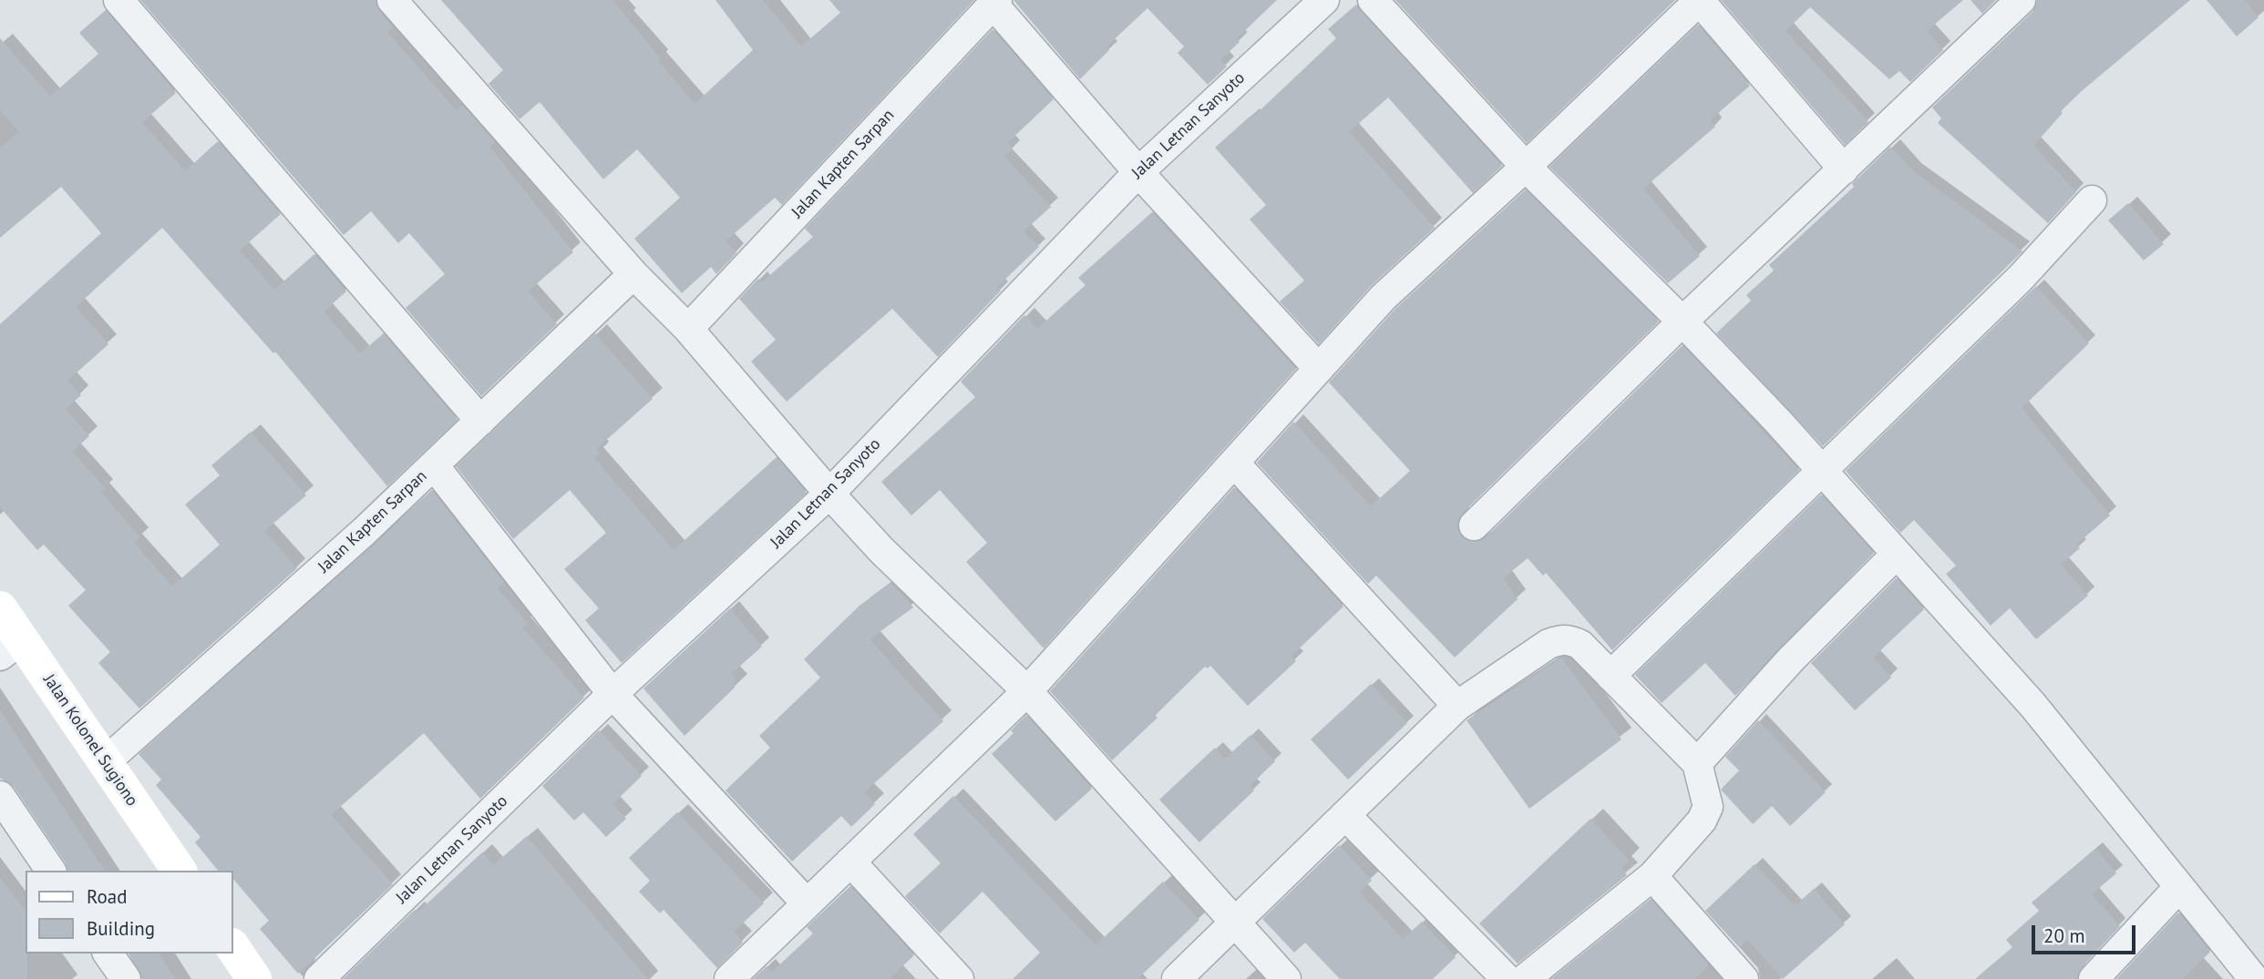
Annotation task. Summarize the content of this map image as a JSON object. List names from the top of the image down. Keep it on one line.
{"streets":{"main road":["Jalan Kolonel Sugiono"],"street":["Jalan Letnan Sanyoto","Jalan Kapten Sarpan"]},"crossings":[["Jalan Kapten Sarpan","Jalan Kolonel Sugiono"]],"legend":["Road","Building"],"scale_bar":"20 m"}
